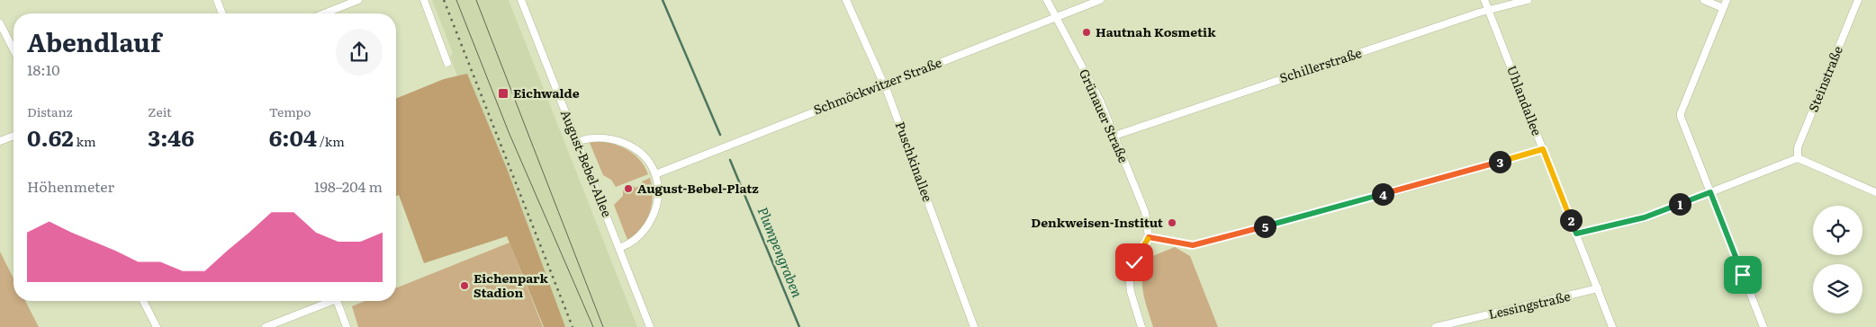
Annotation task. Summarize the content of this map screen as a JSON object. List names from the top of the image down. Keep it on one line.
{"streets":{"street":["Schillerstraße","Steinstraße","Schmöckwitzer Straße","Uhlandallee","Grünauer Straße","Puschkinallee","August-Bebel-Allee","Lessingstraße"]},"crossings":[["Schillerstraße","Uhlandallee"],["Schillerstraße","Grünauer Straße"],["Schmöckwitzer Straße","Grünauer Straße"],["Schmöckwitzer Straße","Puschkinallee"],["Uhlandallee","Lessingstraße"]],"water":["Plumpengraben"],"places":{"other":["Hautnah Kosmetik","August-Bebel-Platz","Denkweisen-Institut","Eichenpark Stadion"],"transit":["Eichwalde"]},"page":{"heading":["Abendlauf","18:10"],"stats":[["Distanz","0.62 km"],["Zeit","3:46"],["Tempo","6:04 /km"]],"pins":["3","4","1","2","5"],"chart":["Höhenmeter","198–204 m"]}}
